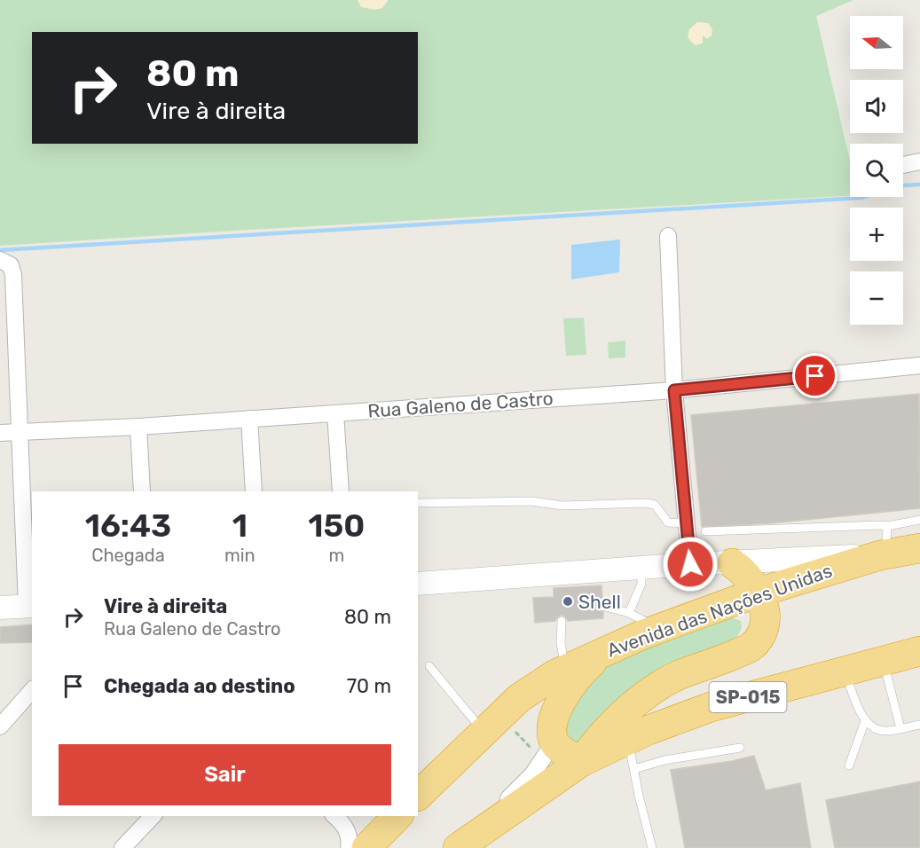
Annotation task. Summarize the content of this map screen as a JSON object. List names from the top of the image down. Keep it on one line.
{"streets":{"highway":["Avenida das Nações Unidas","SP-015"],"street":["Rua Galeno de Castro"]},"places":["Shell"],"north":"left","page":{"map_buttons":["+","−"],"turn":["80 m","Vire à direita"],"eta":["16:43","Chegada","1","min","150","m"],"list":[{"name":"Vire à direita","note":"Rua Galeno de Castro","value":"80 m"},{"name":"Chegada ao destino","value":"70 m"}],"buttons":"Sair"}}
